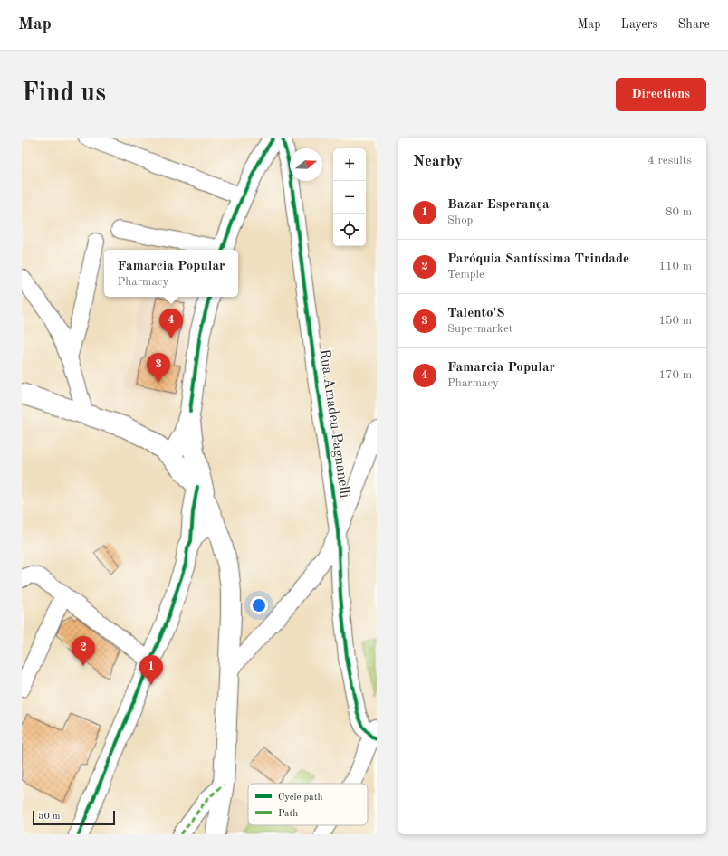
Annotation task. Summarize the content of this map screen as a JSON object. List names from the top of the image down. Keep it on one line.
{"streets":{"street":["Rua Amadeu Pagnanelli"]},"legend":["Cycle path","Path"],"scale_bar":"50 m","north":"right","page":{"header":"Map","nav":["Map","Layers","Share"],"buttons":"Directions","title":"Find us","heading":["Nearby","4 results"],"map_buttons":["+","−"],"list":[{"mark":"1","name":"Bazar Esperança","note":"Shop","value":"80 m"},{"mark":"2","name":"Paróquia Santíssima Trindade","note":"Temple","value":"110 m"},{"mark":"3","name":"Talento'S","note":"Supermarket","value":"150 m"},{"mark":"4","name":"Famarcia Popular","note":"Pharmacy","value":"170 m"}],"popup":["Famarcia Popular","Pharmacy"],"pins":["4","3","2","1"],"scale":"50 m"}}
